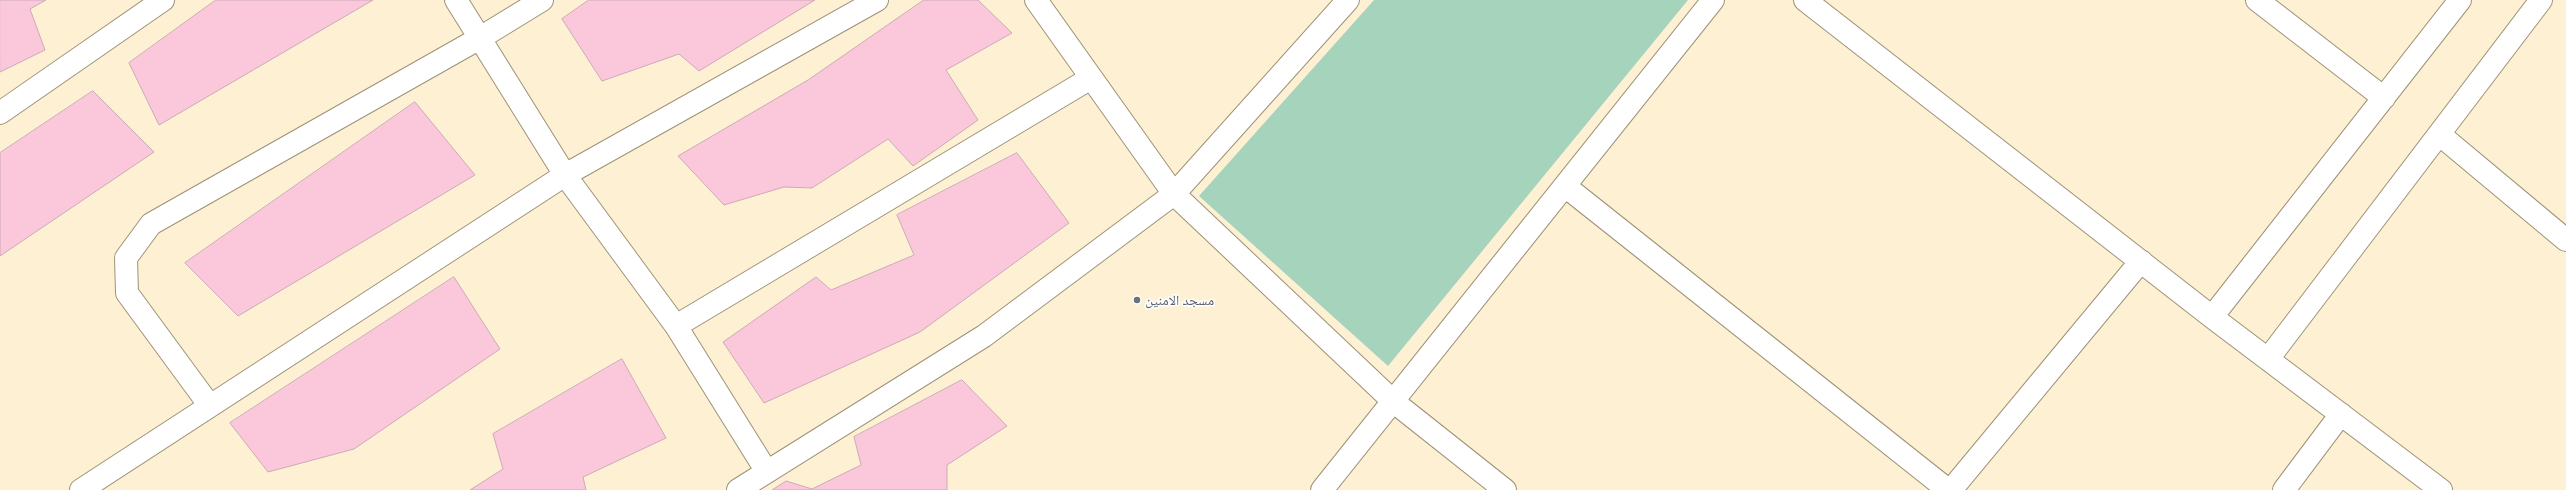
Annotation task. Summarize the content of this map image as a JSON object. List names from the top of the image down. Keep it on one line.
{"places":["مسجد الامنين"]}
